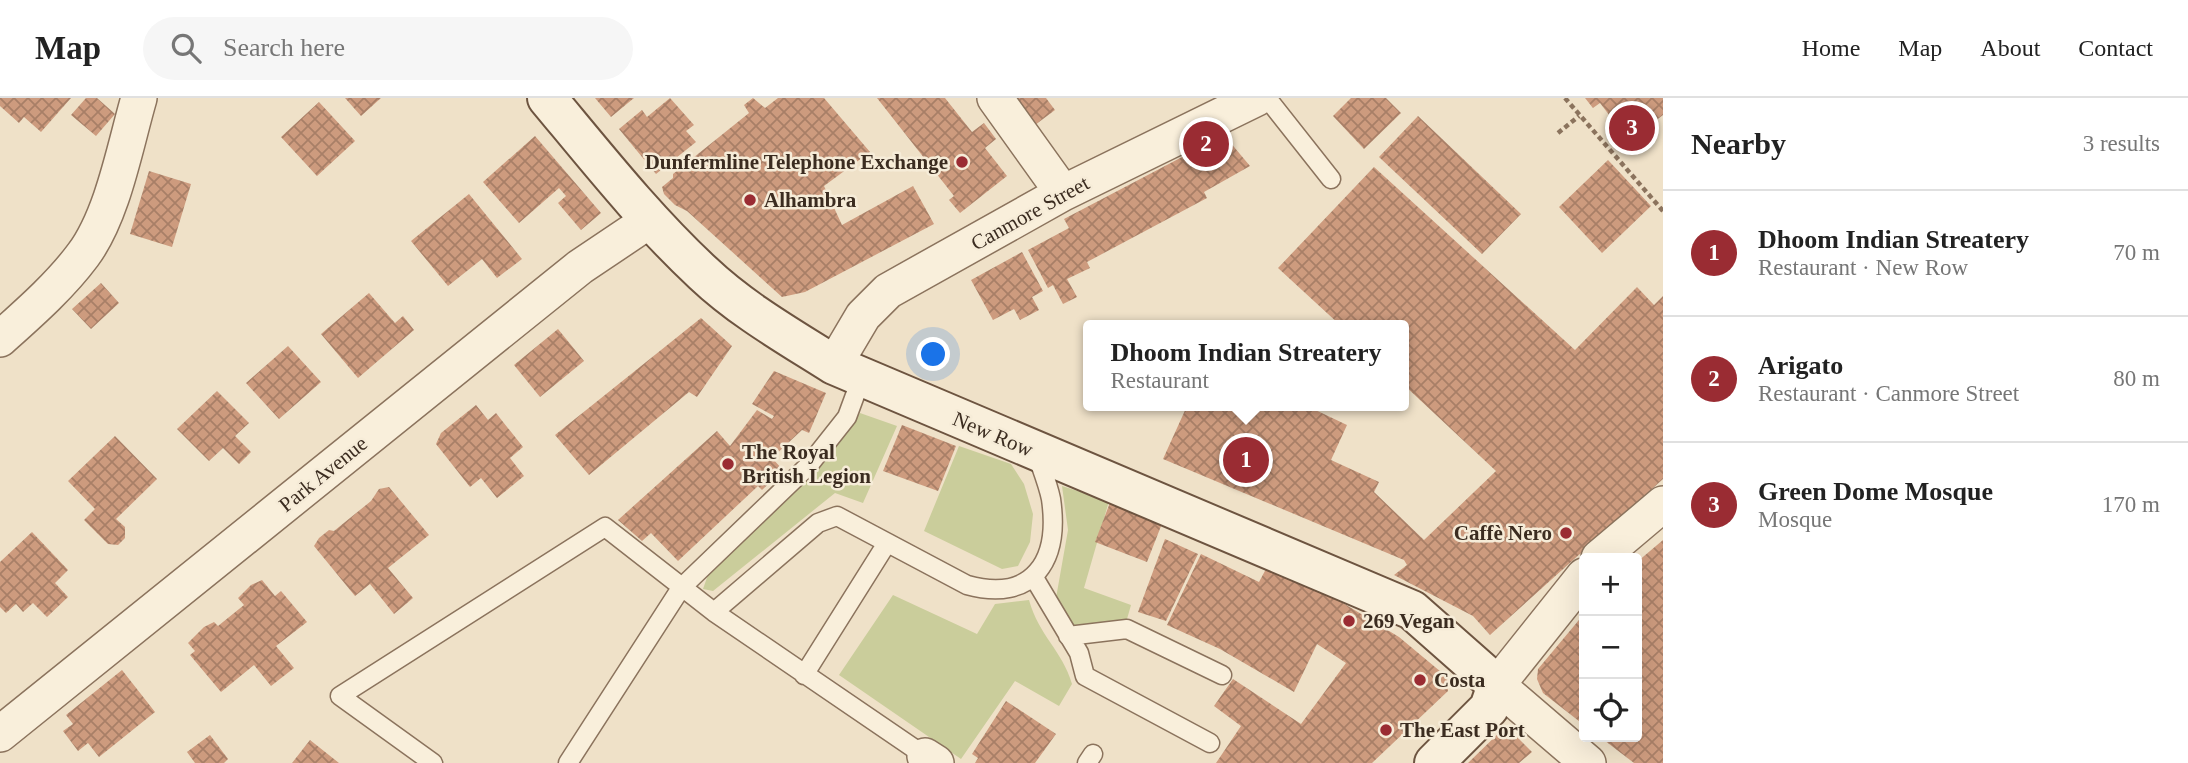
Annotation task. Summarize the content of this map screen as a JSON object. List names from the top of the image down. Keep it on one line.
{"streets":{"street":["Canmore Street","New Row","Park Avenue"]},"crossings":[["Canmore Street","New Row"],["New Row","Park Avenue"]],"places":["Dunfermline Telephone Exchange","Alhambra","The Royal British Legion","Caffè Nero","269 Vegan","Costa","The East Port"],"page":{"header":"Map","search":"Search here","nav":["Home","Map","About","Contact"],"heading":["Nearby","3 results"],"pins":["3","2","1"],"list":[{"mark":"1","name":"Dhoom Indian Streatery","note":"Restaurant · New Row","value":"70 m"},{"mark":"2","name":"Arigato","note":"Restaurant · Canmore Street","value":"80 m"},{"mark":"3","name":"Green Dome Mosque","note":"Mosque","value":"170 m"}],"popup":["Dhoom Indian Streatery","Restaurant"],"map_buttons":["+","−"]}}
